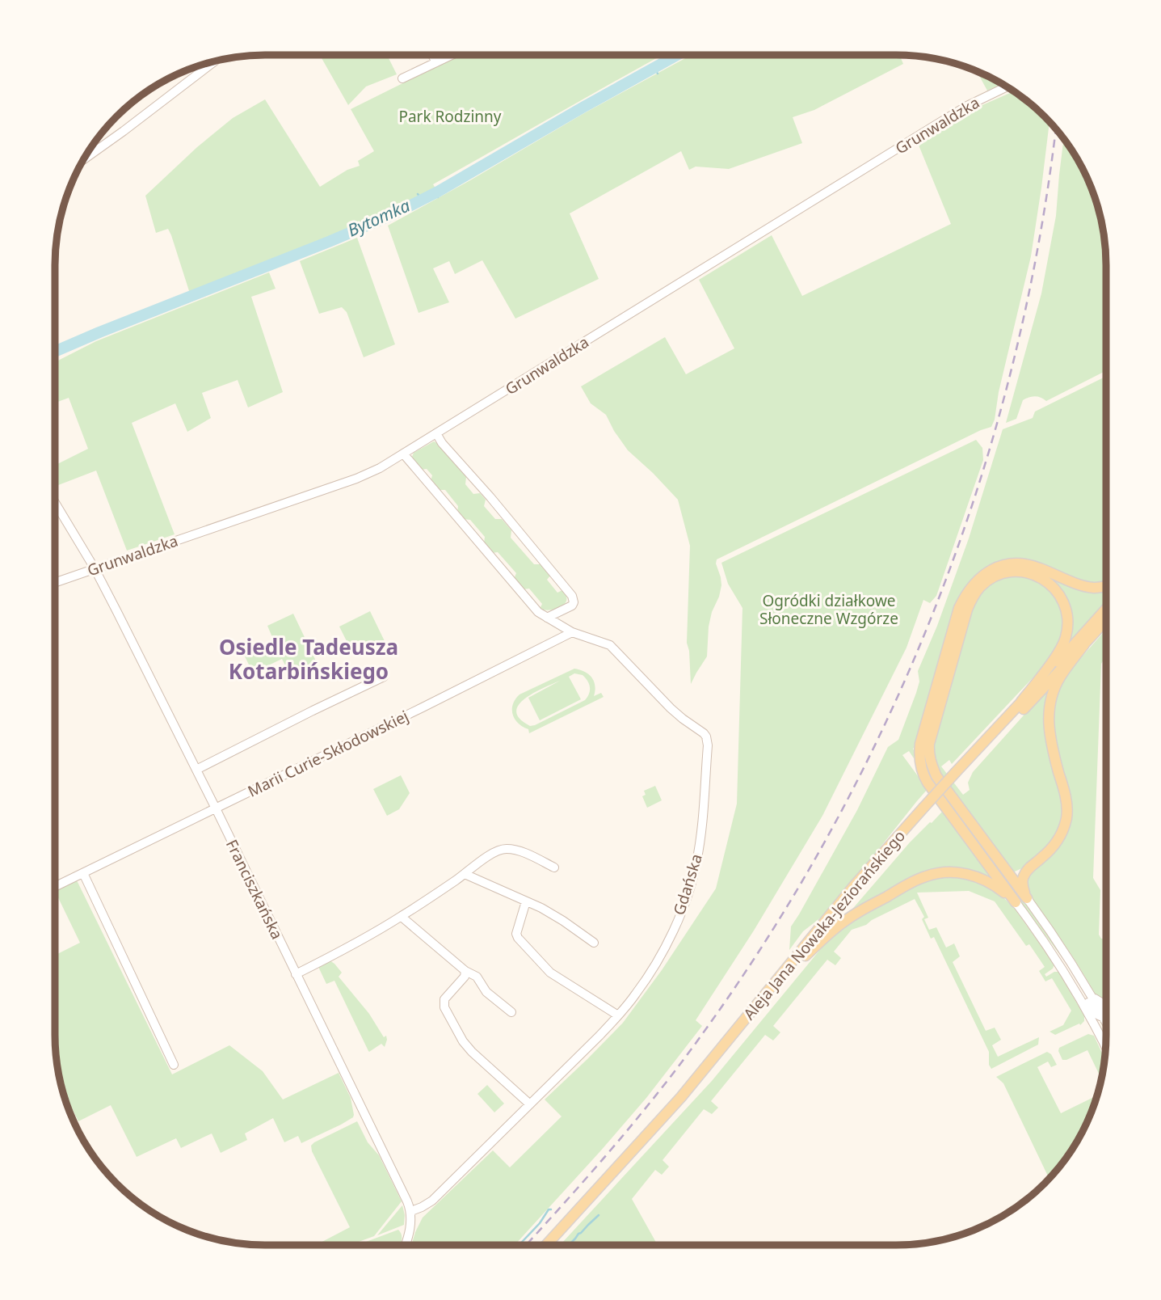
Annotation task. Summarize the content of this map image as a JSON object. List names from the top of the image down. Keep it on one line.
{"streets":{"main road":["Aleja Jana Nowaka-Jeziorańskiego"],"street":["Grunwaldzka","Marii Curie-Skłodowskiej","Gdańska","Franciszkańska"]},"crossings":[["Grunwaldzka","Franciszkańska"],["Marii Curie-Skłodowskiej","Gdańska"],["Marii Curie-Skłodowskiej","Franciszkańska"],["Gdańska","Franciszkańska"]],"districts":["Osiedle Tadeusza Kotarbińskiego"],"water":["Bytomka"],"parks":["Park Rodzinny","Ogródki działkowe Słoneczne Wzgórze"]}
